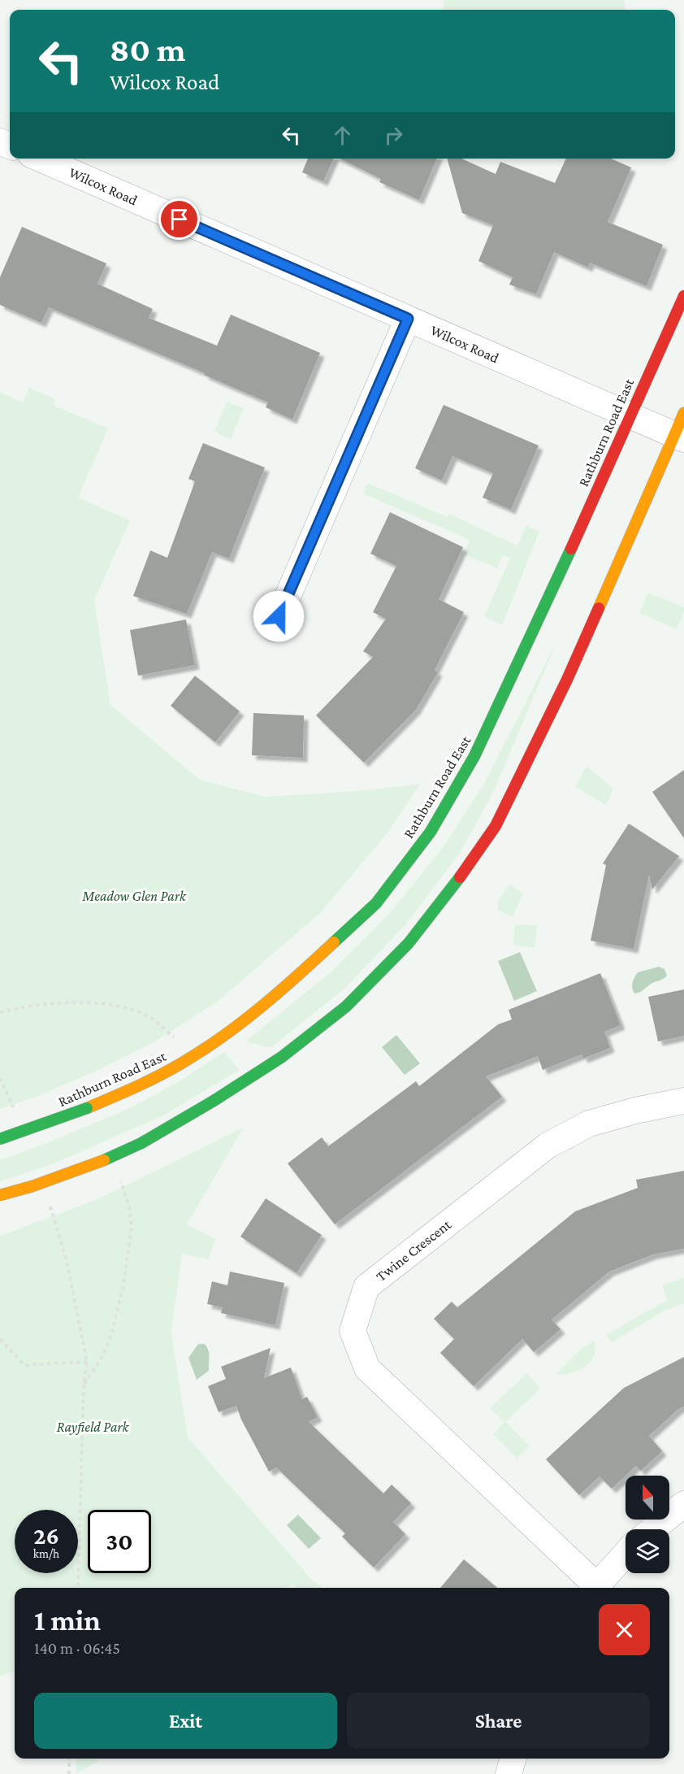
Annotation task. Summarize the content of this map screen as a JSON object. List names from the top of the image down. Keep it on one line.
{"streets":{"street":["Wilcox Road","Rathburn Road East","Twine Crescent"]},"crossings":[["Wilcox Road","Rathburn Road East"]],"parks":["Meadow Glen Park","Rayfield Park"],"north":"top","page":{"turn":["80 m","Wilcox Road"],"speed":"26 km/h","limit":"30","heading":["1 min","140 m · 06:45"],"buttons":["Exit","Share"]}}
